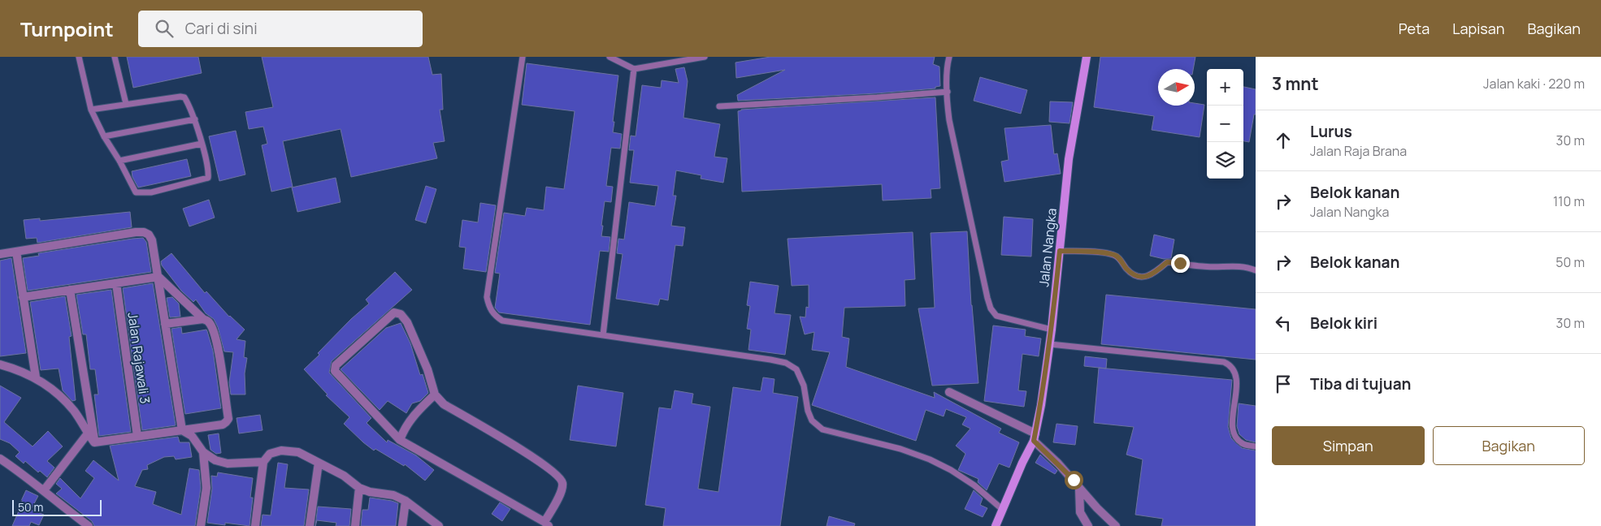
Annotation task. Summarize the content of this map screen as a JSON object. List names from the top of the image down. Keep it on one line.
{"streets":{"street":["Jalan Nangka","Jalan Rajawali 3"]},"scale_bar":"50 m","north":"right","page":{"header":"Turnpoint","search":"Cari di sini","nav":["Peta","Lapisan","Bagikan"],"heading":["3 mnt","Jalan kaki · 220 m"],"map_buttons":["+","−"],"list":[["Lurus","Jalan Raja Brana","30 m"],["Belok kanan","Jalan Nangka","110 m"],["Belok kanan","50 m"],["Belok kiri","30 m"],"Tiba di tujuan"],"buttons":["Simpan","Bagikan"],"scale":"50 m"}}
